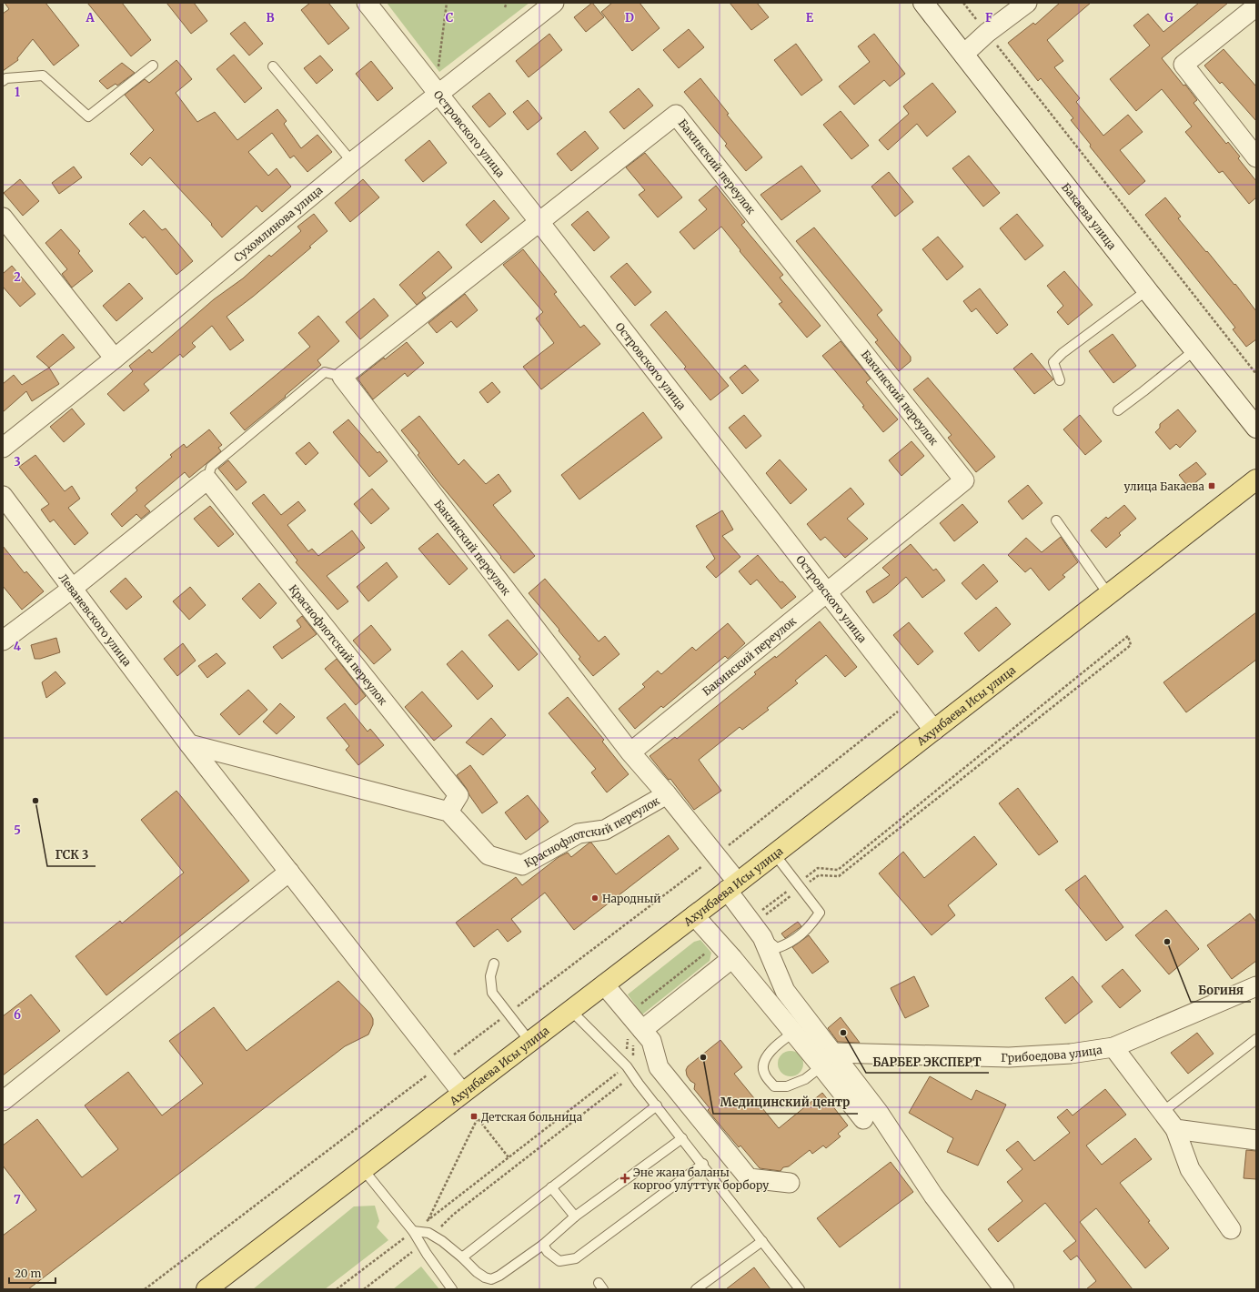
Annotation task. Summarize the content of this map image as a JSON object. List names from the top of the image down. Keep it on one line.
{"streets":{"main road":["Бакаева улица","Ахунбаева Исы улица"],"street":["Островского улица","Бакинский переулок","Сухомлинова улица","Леваневского улица","Краснофлотский переулок","Грибоедова улица"]},"crossings":[["Островского улица","Бакинский переулок"],["Островского улица","Сухомлинова улица"],["Островского улица","Ахунбаева Исы улица"],["Бакинский переулок","Краснофлотский переулок"],["Бакинский переулок","Ахунбаева Исы улица"],["Бакинский переулок","Грибоедова улица"],["Леваневского улица","Ахунбаева Исы улица"]],"places":{"transit":["улица Бакаева","Детская больница"],"other":["ГСК 3","Народный","Богиня","БАРБЕР ЭКСПЕРТ","Медицинский центр"],"health":["Эне жана баланы коргоо улуттук борбору"]},"scale_bar":"20 m","grid":{"columns":["A","B","C","D","E","F","G"],"rows":["1","2","3","4","5","6","7"]}}
